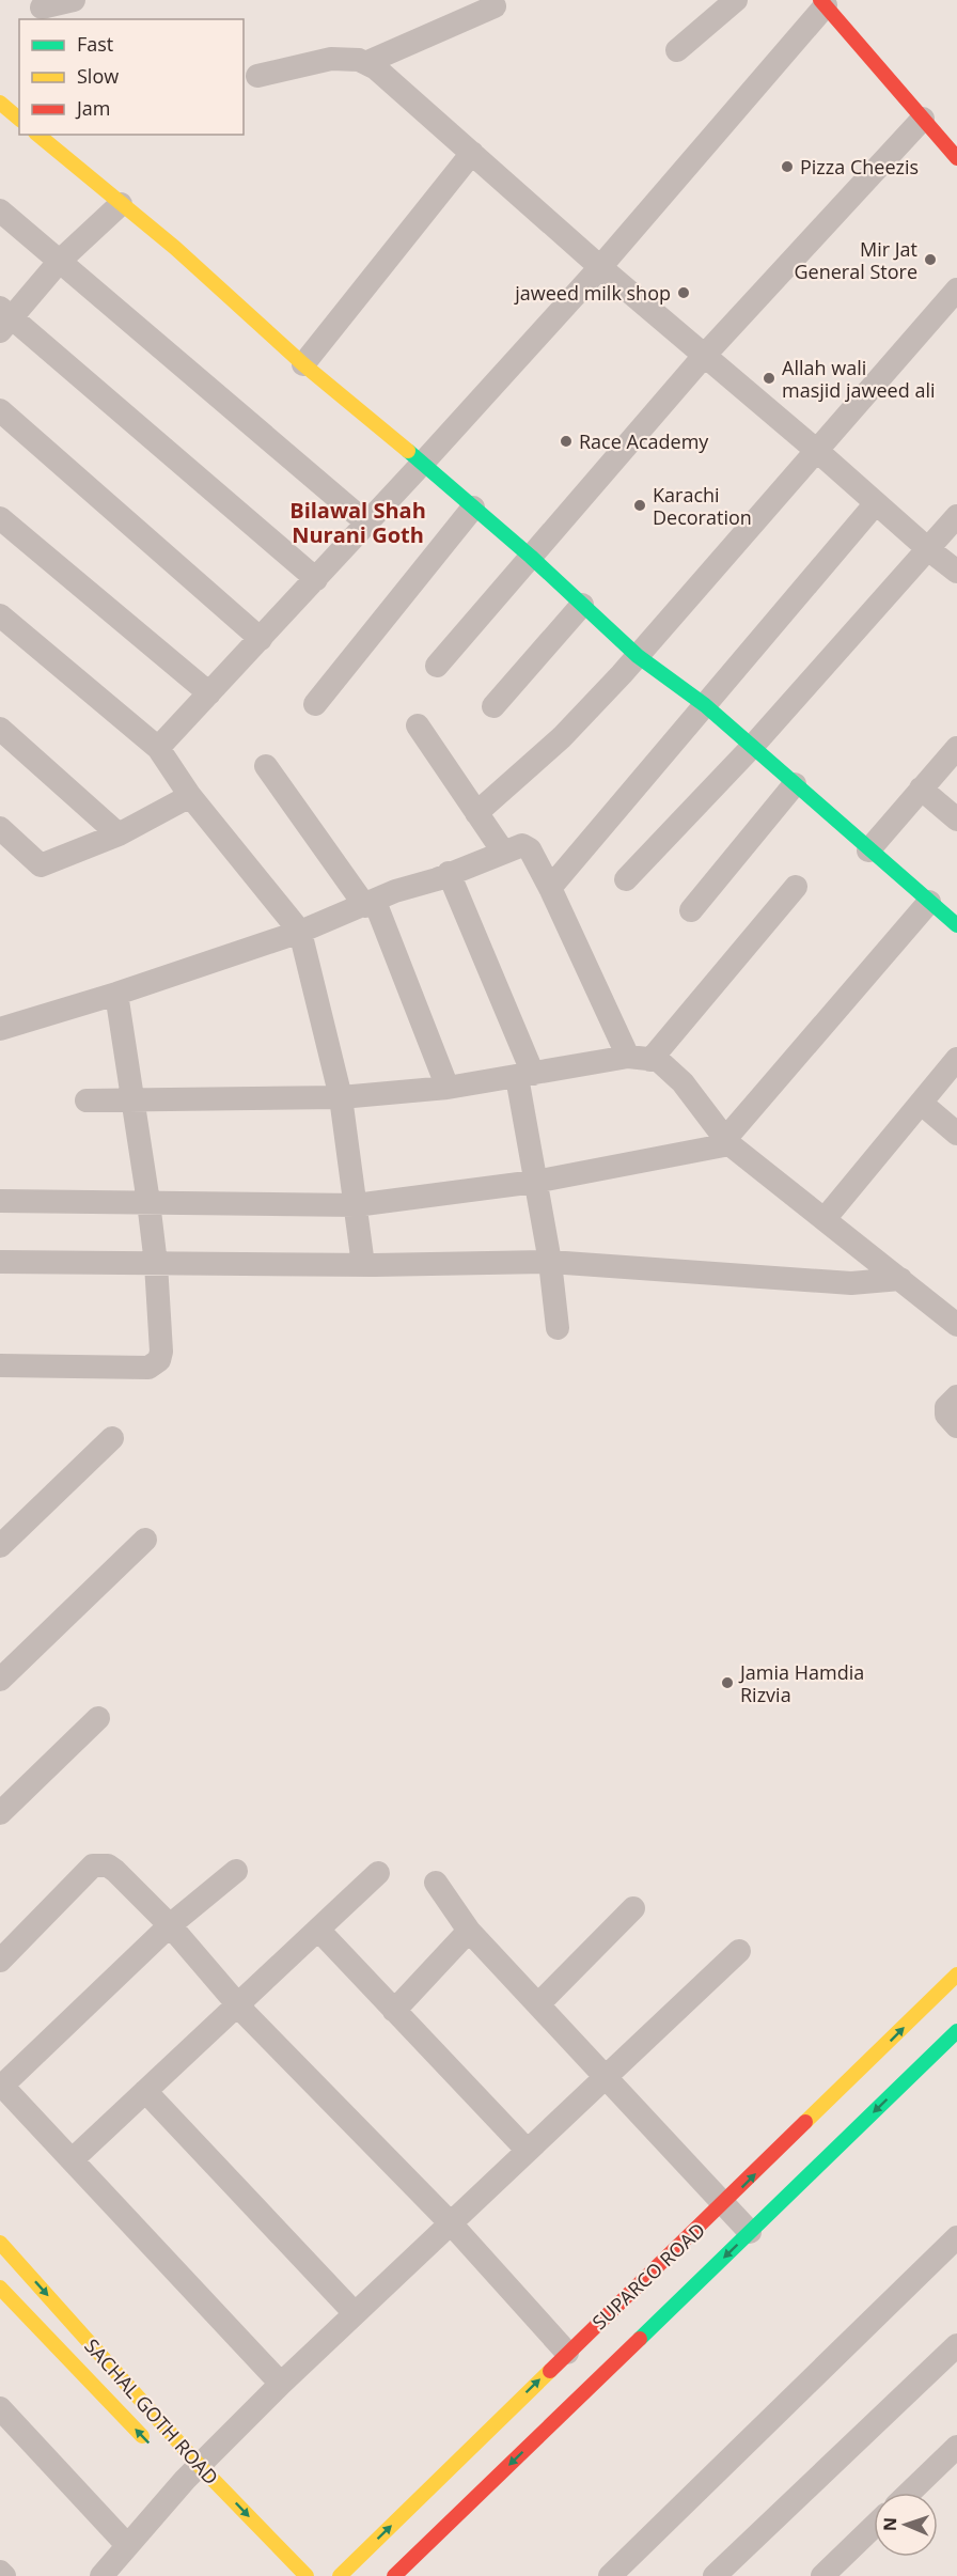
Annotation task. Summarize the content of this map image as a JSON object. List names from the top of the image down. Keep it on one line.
{"streets":{"street":["SUPARCO ROAD","SACHAL GOTH ROAD"]},"districts":["Bilawal Shah Nurani Goth"],"places":["Pizza Cheezis","Mir Jat General Store","jaweed milk shop","Allah wali masjid jaweed ali","Race Academy","Karachi Decoration","Jamia Hamdia Rizvia"],"legend":["Fast","Slow","Jam"],"north":"left"}
